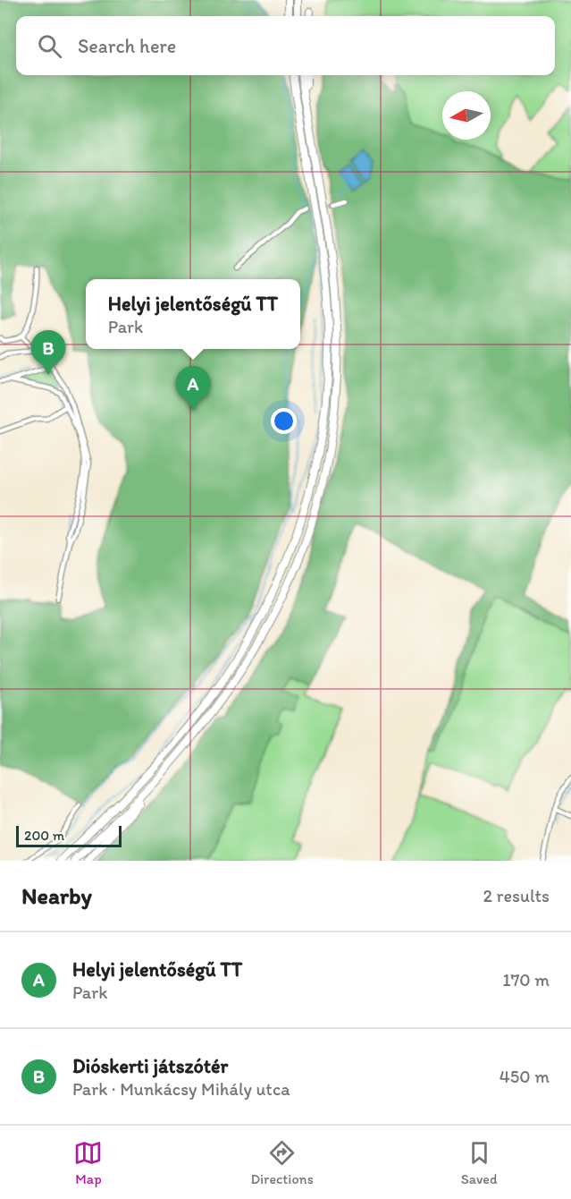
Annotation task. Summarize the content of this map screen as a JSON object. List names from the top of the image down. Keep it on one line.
{"scale_bar":"200 m","north":"left","page":{"search":"Search here","popup":["Helyi jelentőségű TT","Park"],"pins":["B","A"],"scale":"200 m","heading":["Nearby","2 results"],"list":[{"mark":"A","name":"Helyi jelentőségű TT","note":"Park","value":"170 m"},{"mark":"B","name":"Dióskerti játszótér","note":"Park · Munkácsy Mihály utca","value":"450 m"}],"nav":["Map","Directions","Saved"]}}
